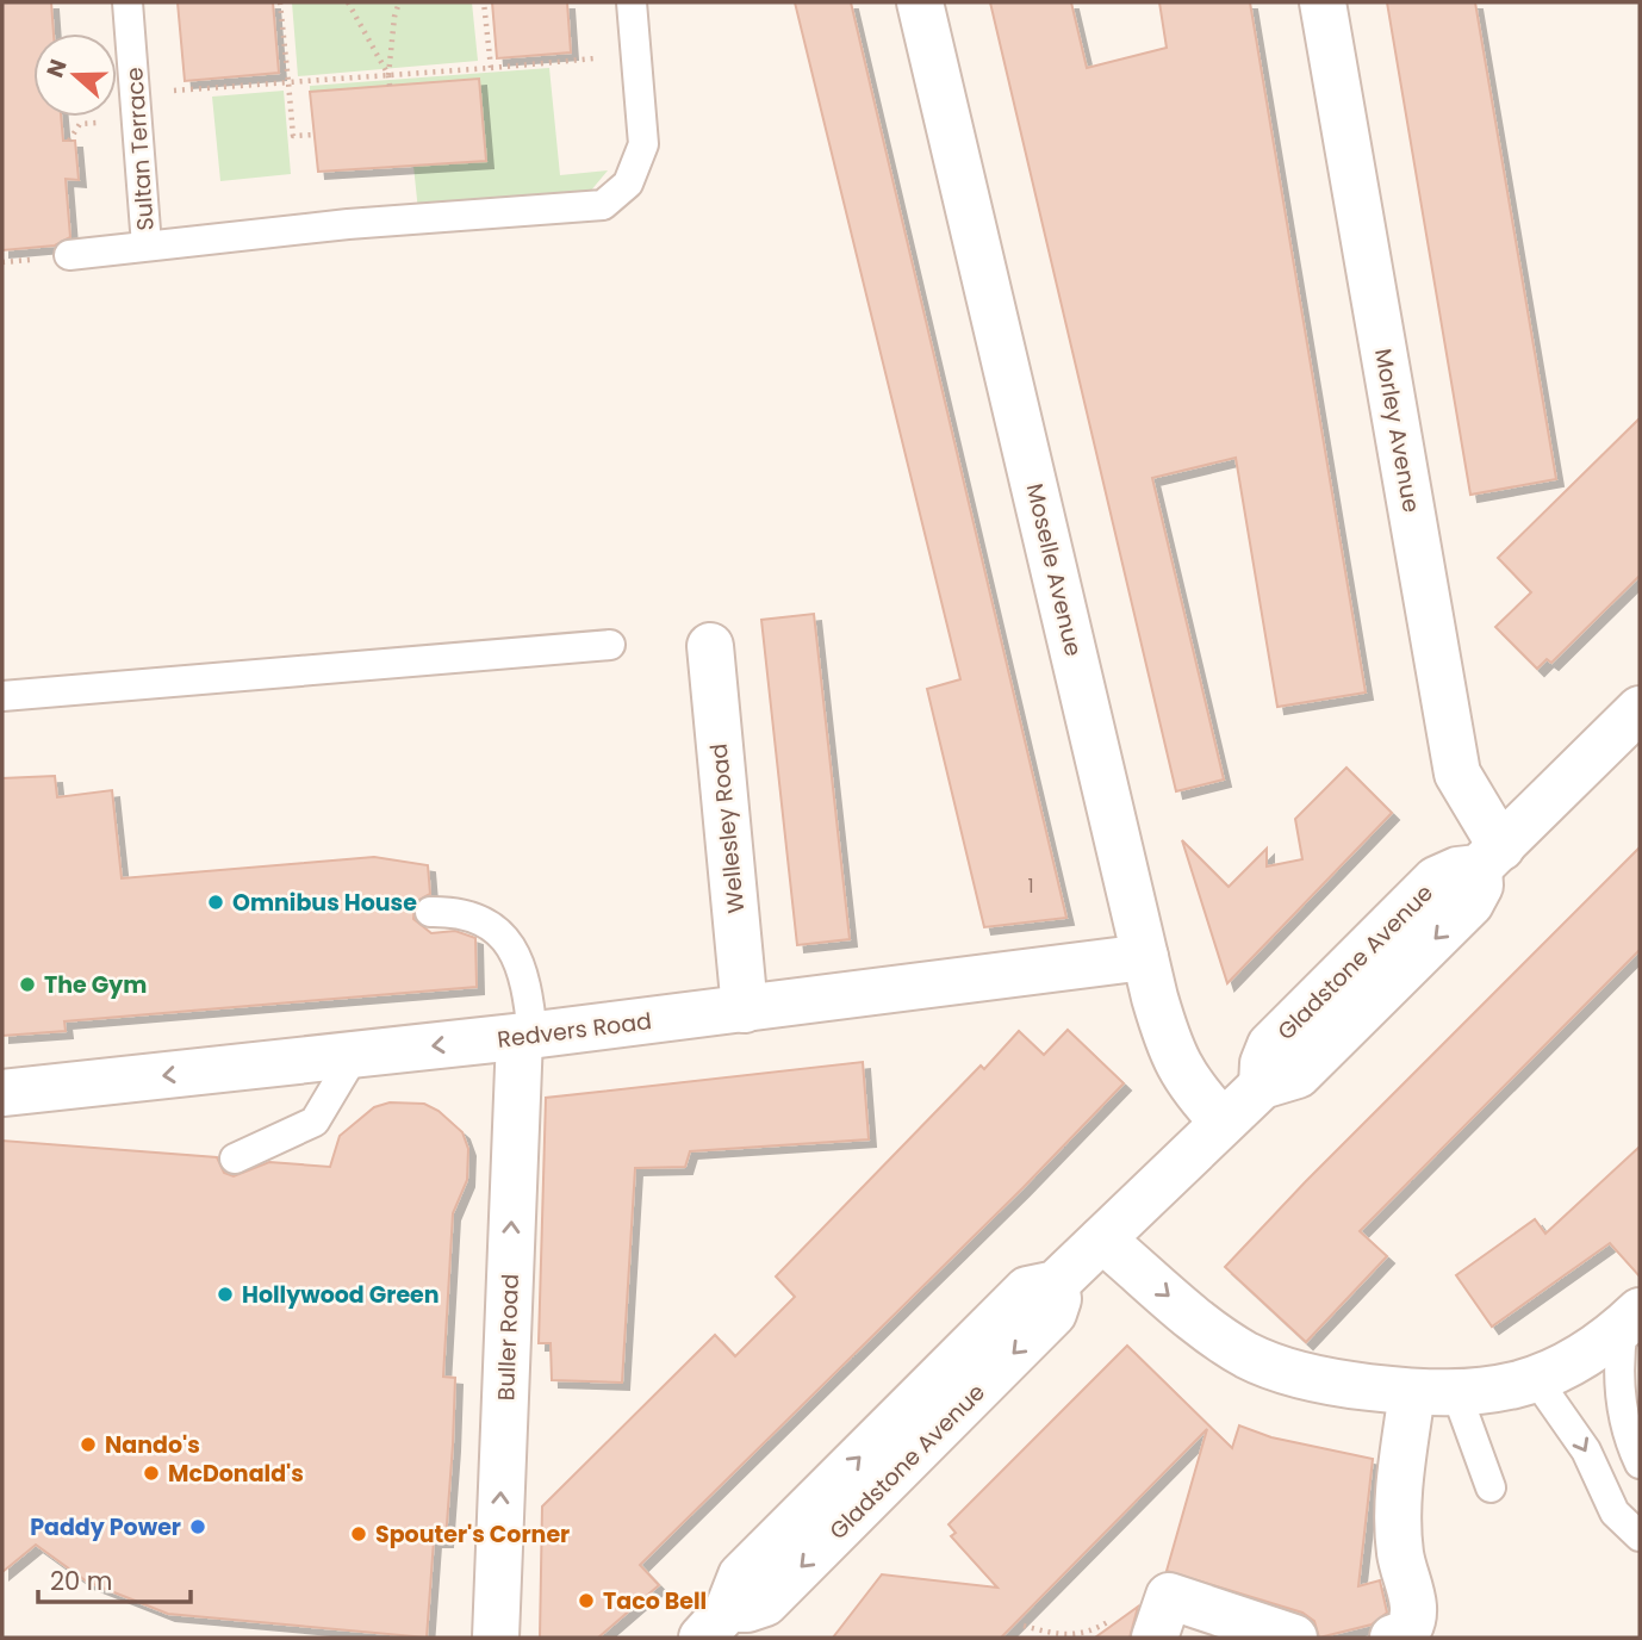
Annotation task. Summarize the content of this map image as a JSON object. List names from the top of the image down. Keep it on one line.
{"streets":{"street":["Morley Avenue","Moselle Avenue","Wellesley Road","Gladstone Avenue","Redvers Road","Buller Road"],"lane":["Sultan Terrace"]},"crossings":[["Morley Avenue","Gladstone Avenue"],["Moselle Avenue","Gladstone Avenue"],["Moselle Avenue","Redvers Road"],["Wellesley Road","Redvers Road"],["Redvers Road","Buller Road"]],"one_way":["Redvers Road","Buller Road"],"places":["Omnibus House","The Gym","Hollywood Green","Nando's","McDonald's","Paddy Power","Spouter's Corner","Taco Bell"],"house_numbers":["1"],"scale_bar":"20 m","north":"left"}
